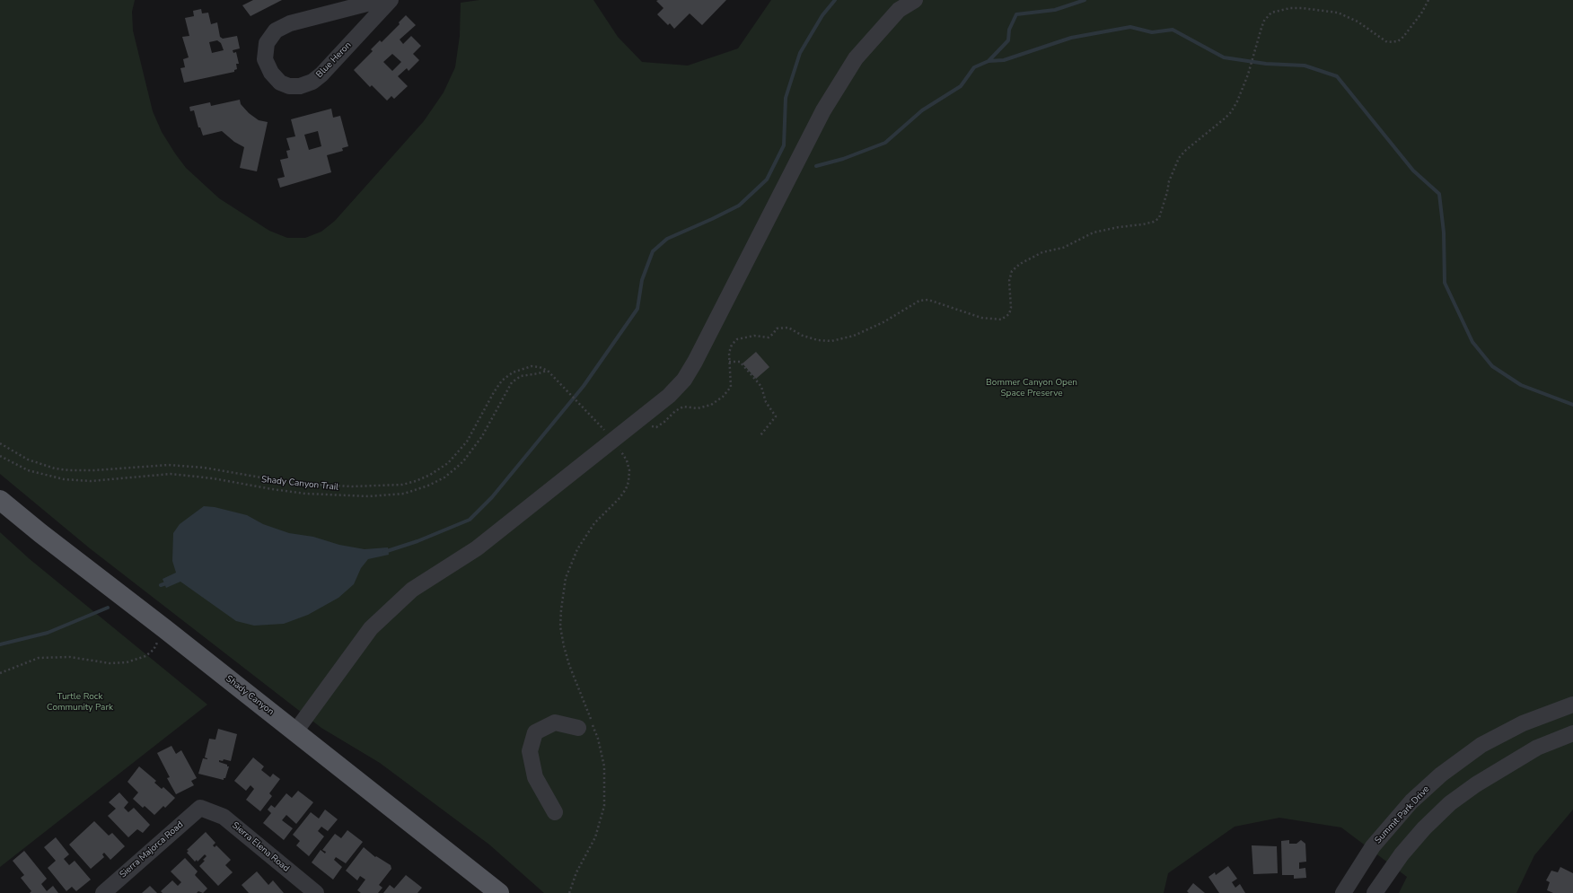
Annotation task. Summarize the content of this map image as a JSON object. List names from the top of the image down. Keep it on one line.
{"streets":{"main road":["Shady Canyon"],"street":["Blue Heron","Summit Park Drive","Sierra Elena Road","Sierra Majorca Road"],"path":["Shady Canyon Trail"]},"crossings":[["Sierra Elena Road","Sierra Majorca Road"]],"parks":["Bommer Canyon Open Space Preserve","Turtle Rock Community Park"]}
